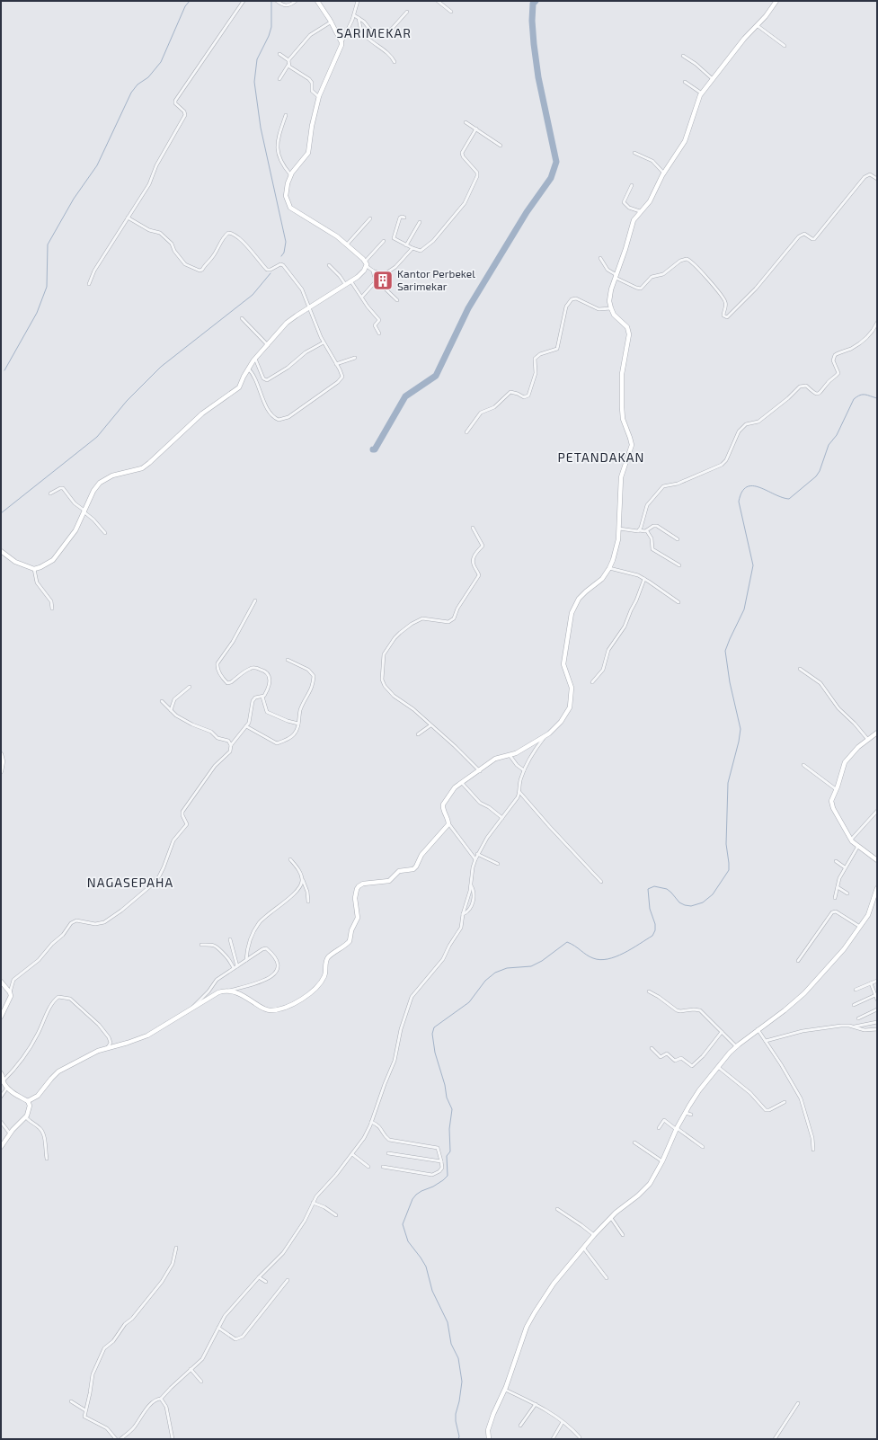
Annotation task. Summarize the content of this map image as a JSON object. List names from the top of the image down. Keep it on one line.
{"districts":["SARIMEKAR","PETANDAKAN","NAGASEPAHA"],"places":{"building":["Kantor Perbekel Sarimekar"]}}
